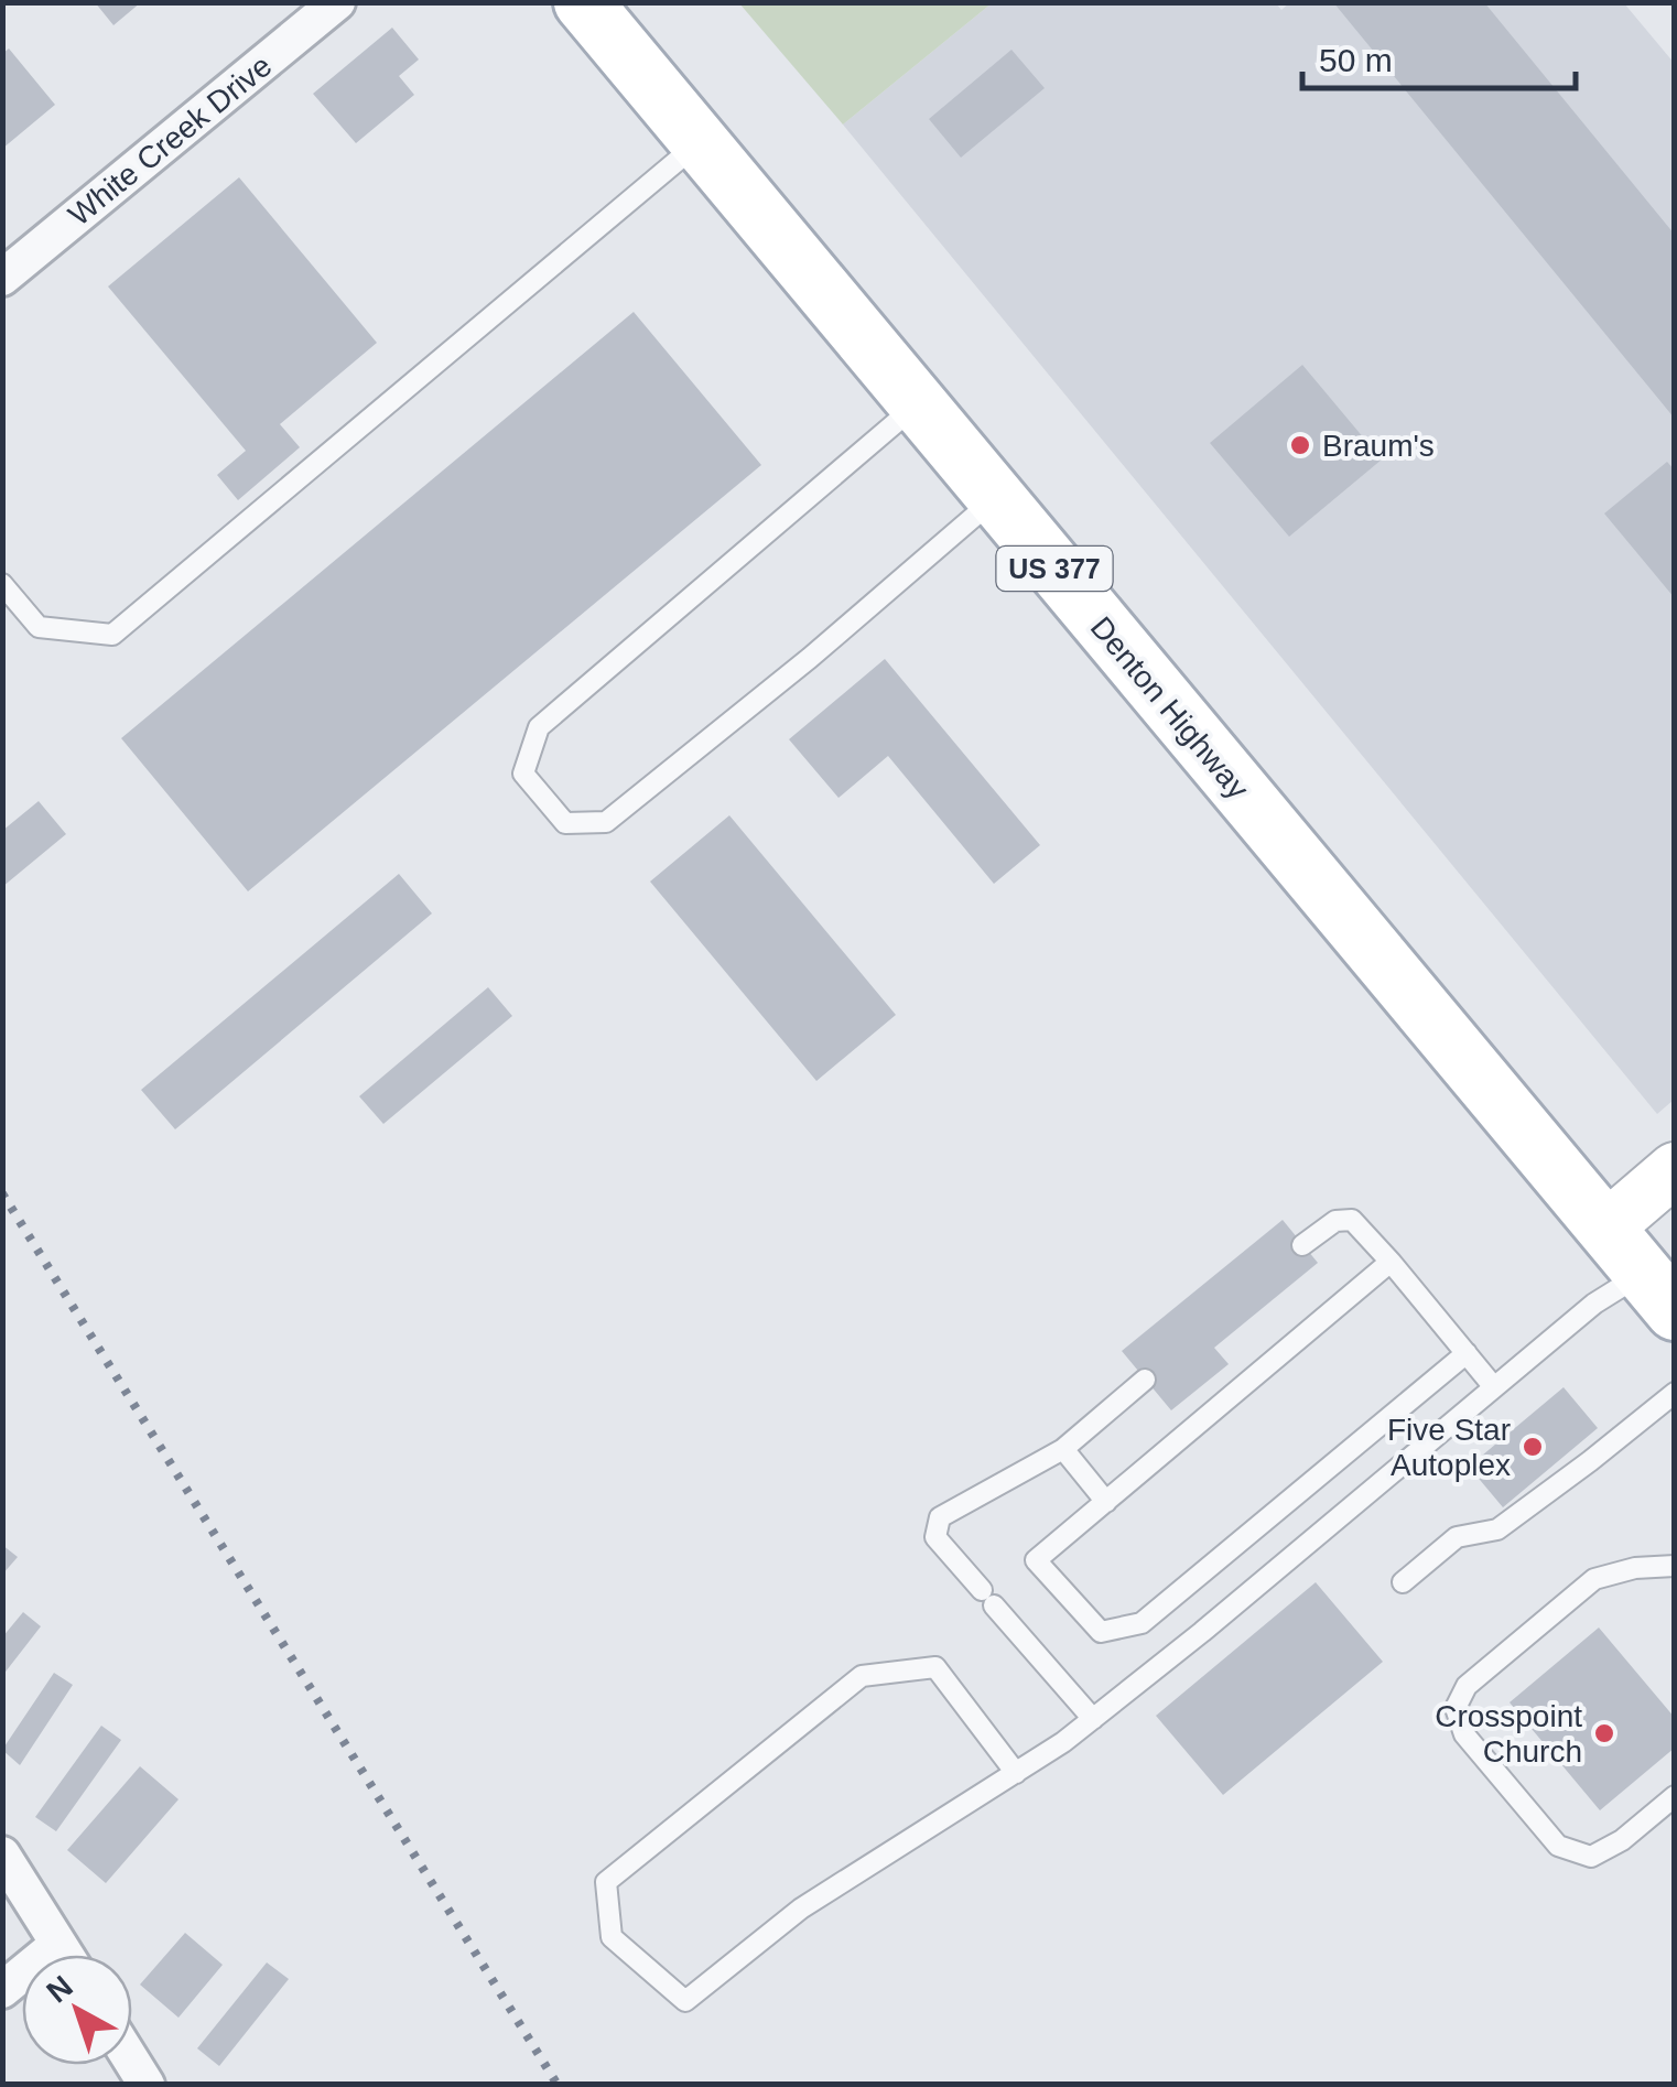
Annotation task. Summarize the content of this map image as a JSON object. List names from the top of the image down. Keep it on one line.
{"streets":{"main road":["US 377","Denton Highway"],"street":["White Creek Drive"]},"places":["Braum's","Five Star Autoplex","Crosspoint Church"],"scale_bar":"50 m","north":"top left"}
